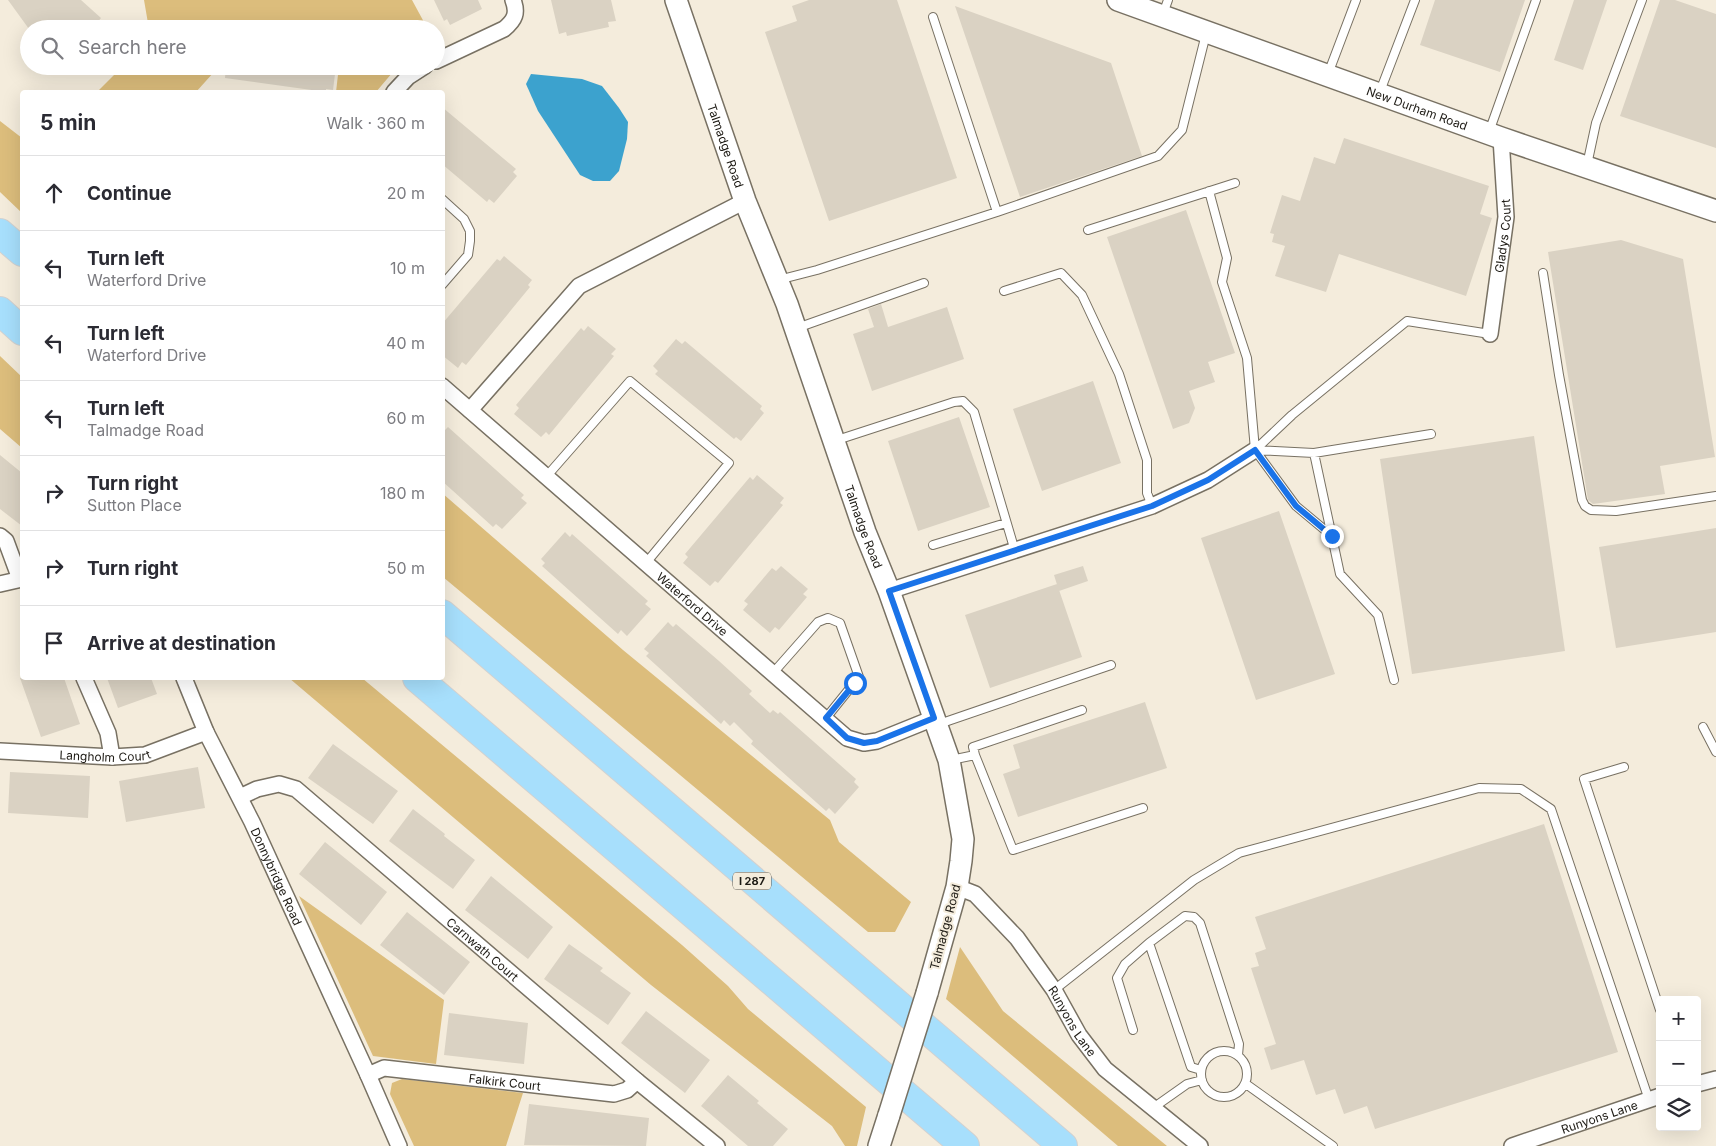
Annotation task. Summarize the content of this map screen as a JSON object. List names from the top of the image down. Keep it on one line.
{"streets":{"highway":["I 287"],"street":["New Durham Road","Talmadge Road","Gladys Court","Waterford Drive","Langholm Court","Donnybridge Road","Carnwath Court","Runyons Lane","Falkirk Court"]},"crossings":[["New Durham Road","Gladys Court"],["Talmadge Road","Waterford Drive"],["Talmadge Road","Runyons Lane"],["Langholm Court","Donnybridge Road"],["Donnybridge Road","Carnwath Court"],["Donnybridge Road","Falkirk Court"],["Carnwath Court","Falkirk Court"]],"page":{"search":"Search here","heading":["5 min","Walk · 360 m"],"list":[["Continue","20 m"],["Turn left","Waterford Drive","10 m"],["Turn left","Waterford Drive","40 m"],["Turn left","Talmadge Road","60 m"],["Turn right","Sutton Place","180 m"],["Turn right","50 m"],"Arrive at destination"],"map_buttons":["+","−"]}}
